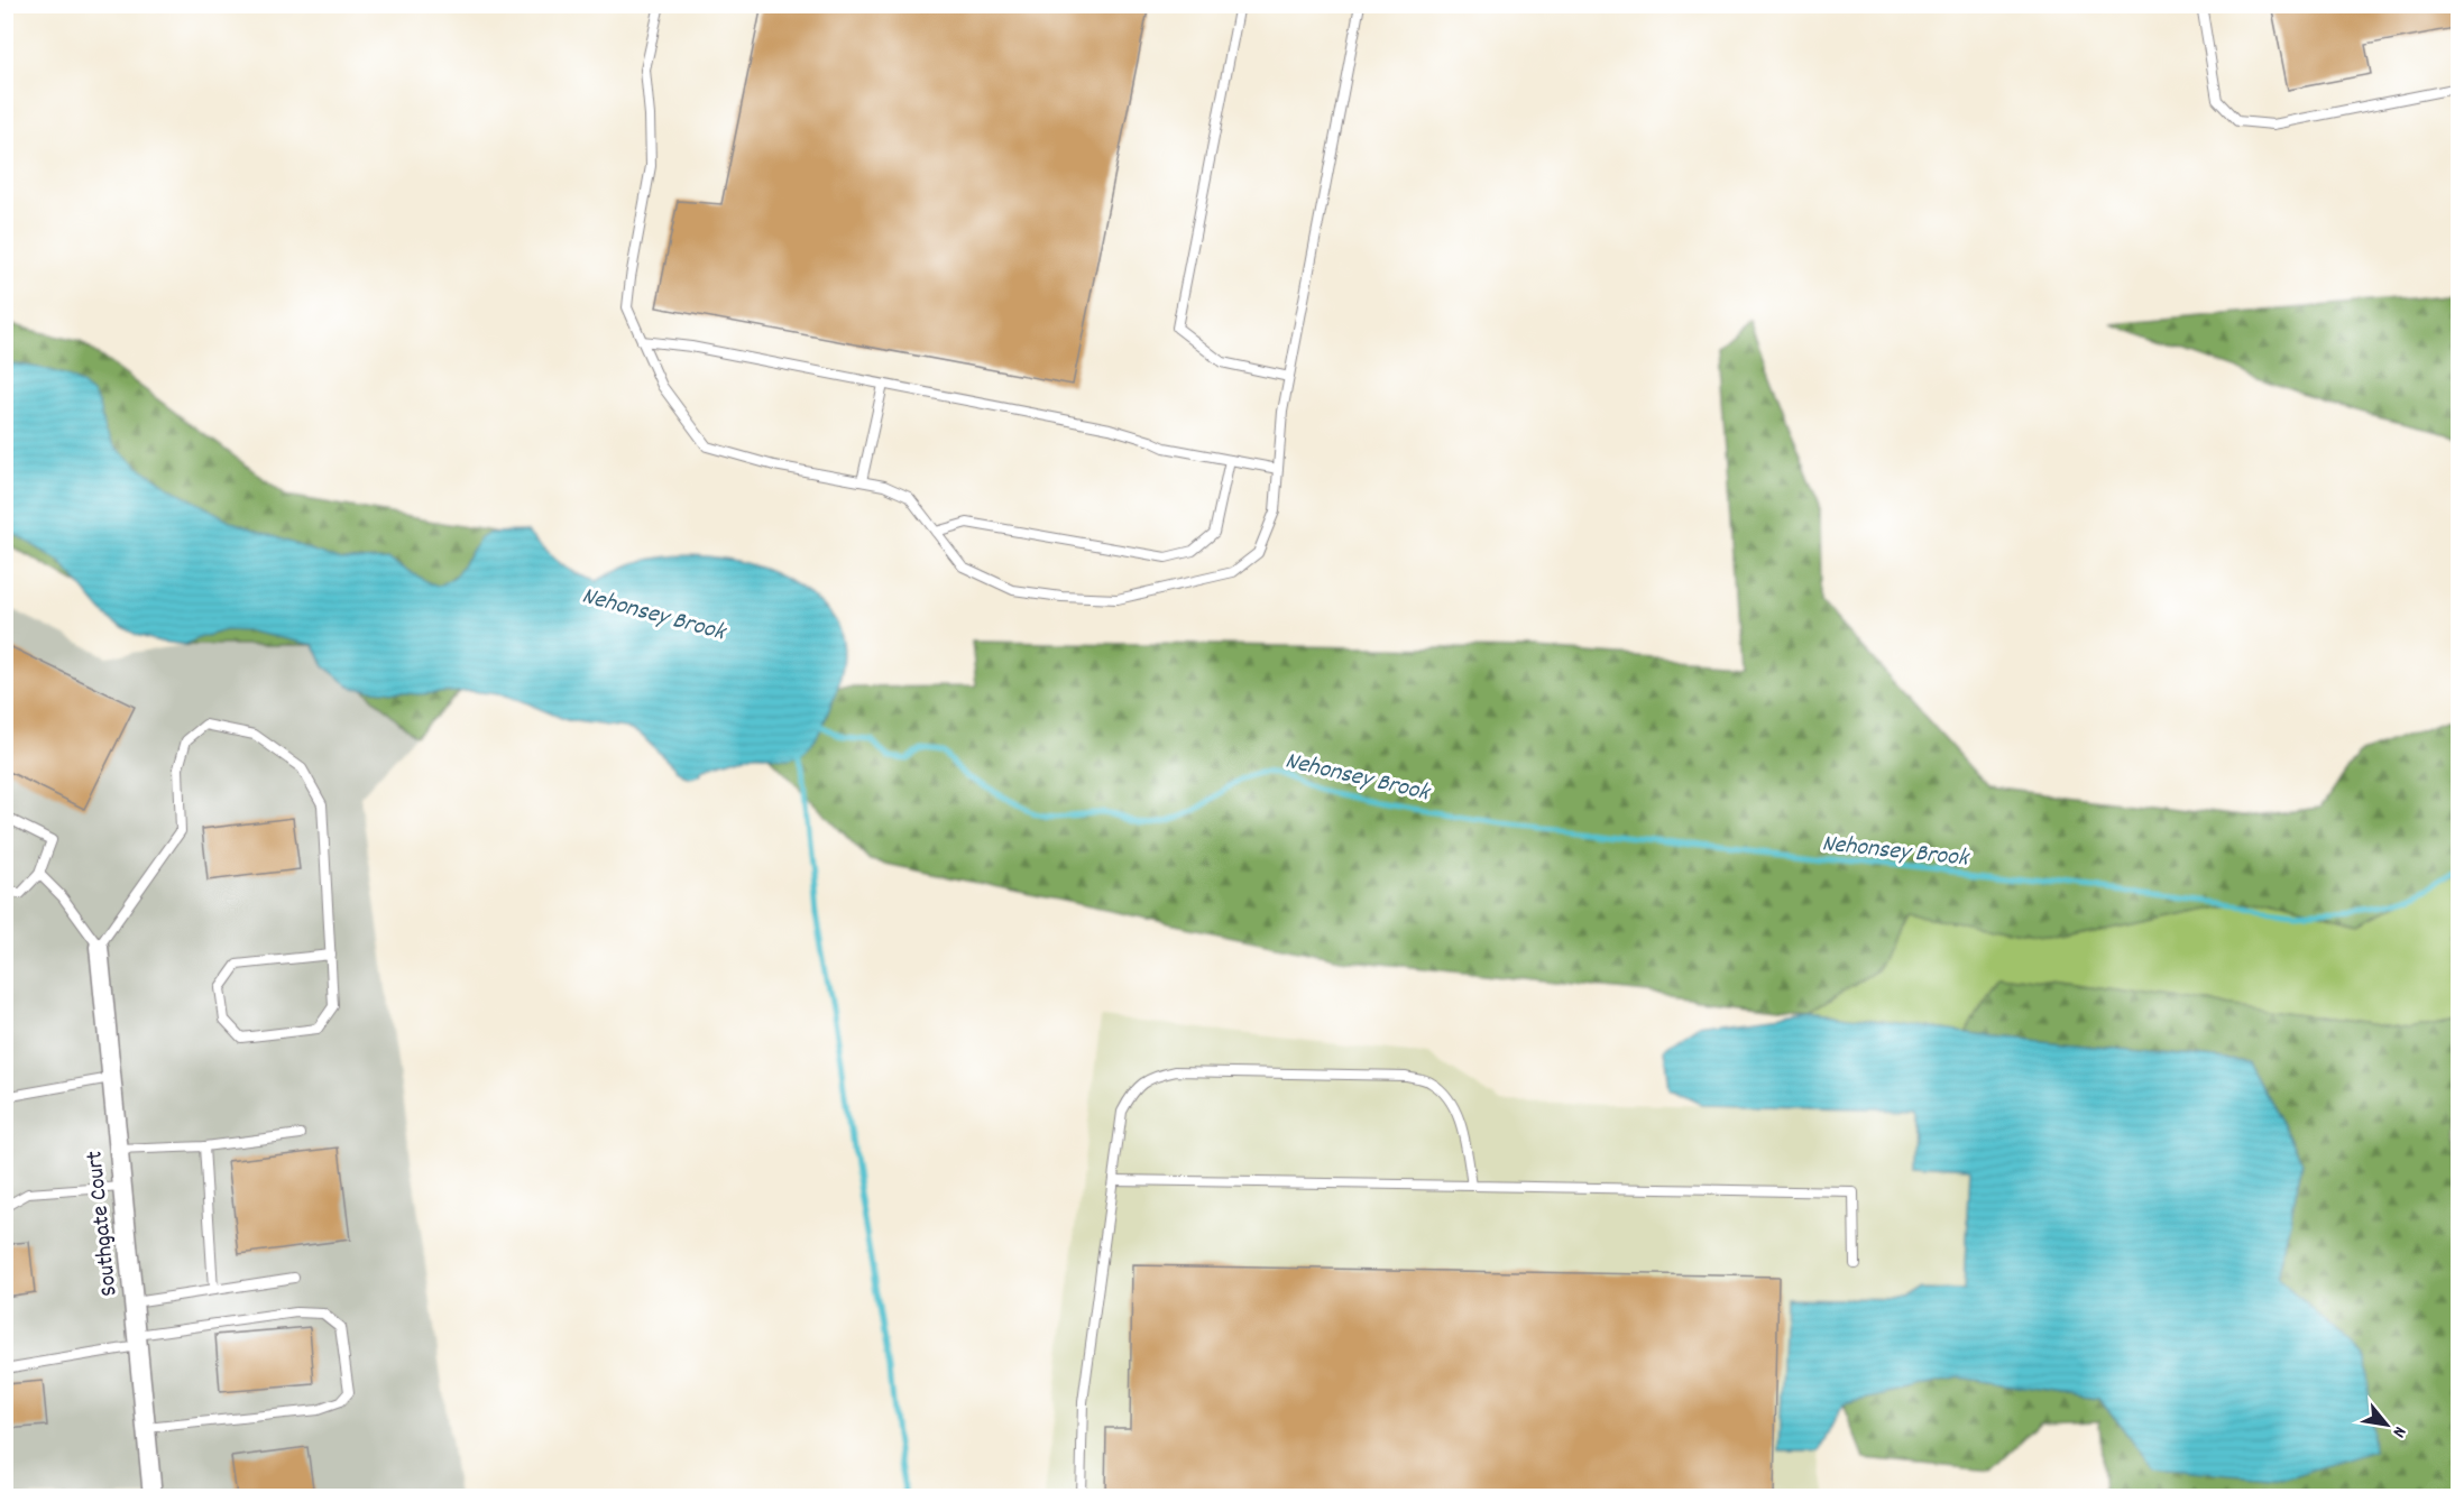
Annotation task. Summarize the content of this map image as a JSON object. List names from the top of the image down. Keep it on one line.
{"streets":{"street":["Southgate Court"]},"water":["Nehonsey Brook"],"north":"bottom right"}
